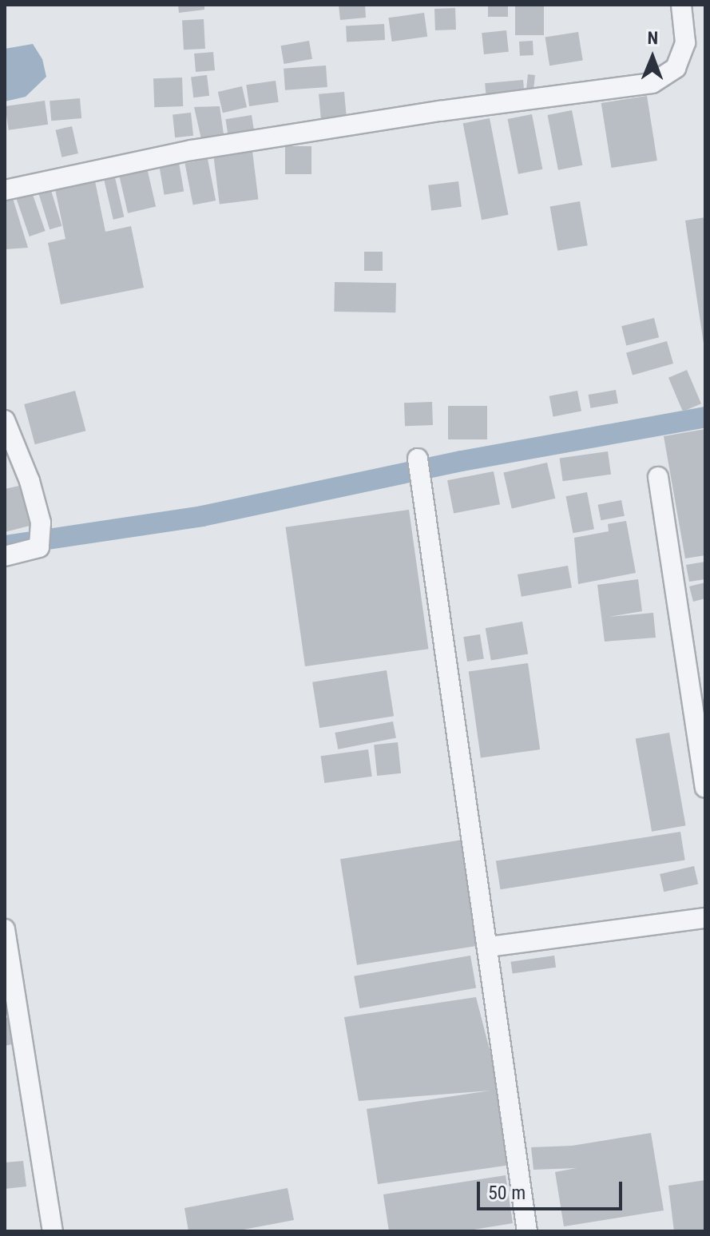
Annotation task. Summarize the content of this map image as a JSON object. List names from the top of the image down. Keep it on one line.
{"scale_bar":"50 m","north":"top"}
